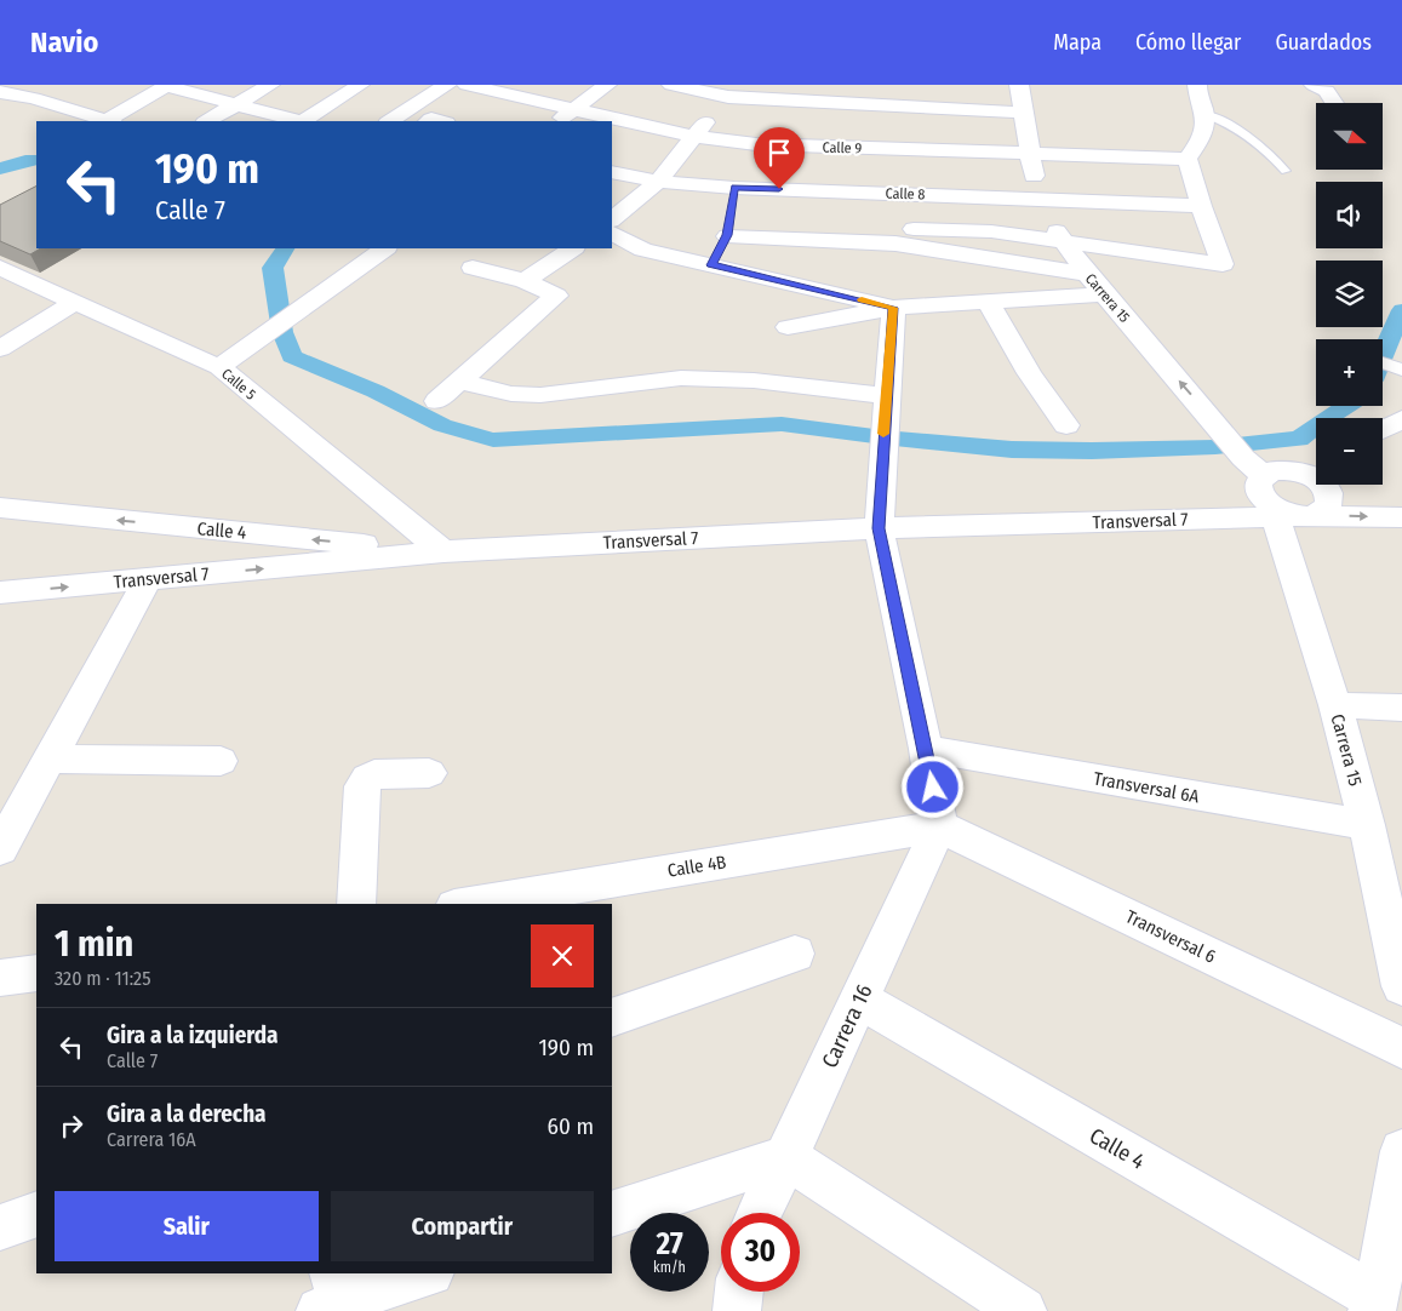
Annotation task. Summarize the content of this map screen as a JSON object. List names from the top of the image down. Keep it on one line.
{"streets":{"street":["Calle 9","Calle 8","Carrera 15","Calle 5","Transversal 7","Calle 4","Transversal 6A","Calle 4B","Transversal 6","Carrera 16"]},"crossings":[["Calle 9","Calle 8"],["Calle 9","Carrera 15"],["Calle 8","Carrera 15"],["Carrera 15","Transversal 7"],["Carrera 15","Transversal 6A"],["Calle 5","Transversal 7"],["Calle 5","Calle 4"],["Transversal 7","Calle 4"],["Calle 4","Carrera 16"],["Calle 4B","Transversal 6"],["Calle 4B","Carrera 16"],["Transversal 6","Carrera 16"]],"north":"right","page":{"header":"Navio","nav":["Mapa","Cómo llegar","Guardados"],"map_buttons":["+","−"],"turn":["190 m","Calle 7"],"heading":["1 min","320 m · 11:25"],"list":[{"name":"Gira a la izquierda","note":"Calle 7","value":"190 m"},{"name":"Gira a la derecha","note":"Carrera 16A","value":"60 m"}],"buttons":["Salir","Compartir"],"speed":"27 km/h","limit":"30"}}
